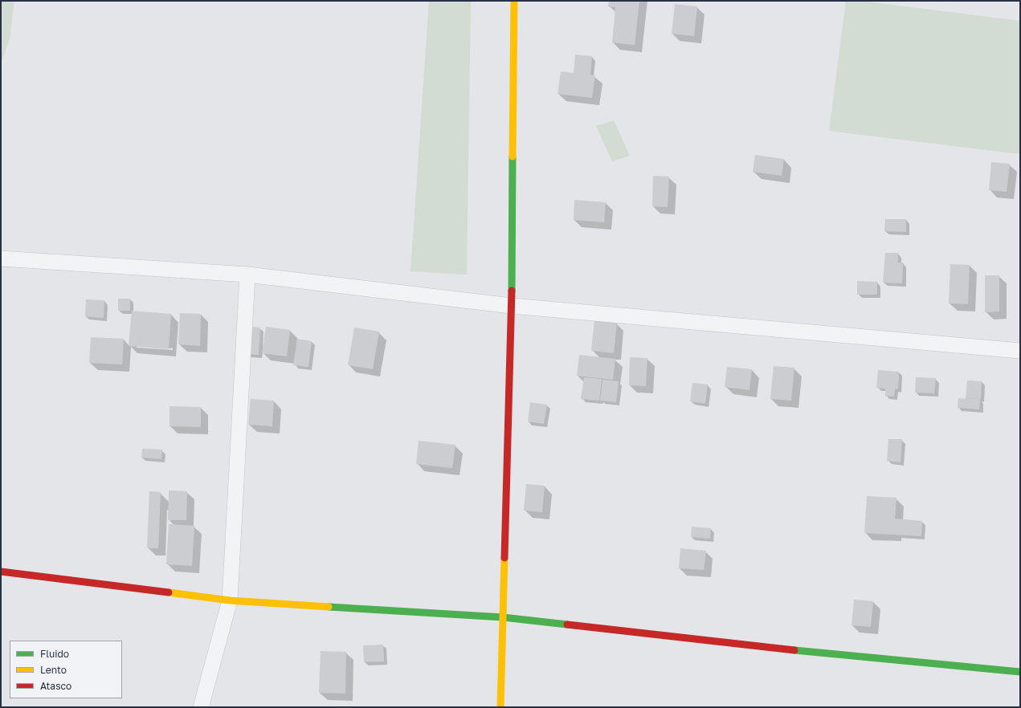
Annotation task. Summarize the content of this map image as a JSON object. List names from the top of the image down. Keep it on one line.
{"legend":["Fluido","Lento","Atasco"]}
